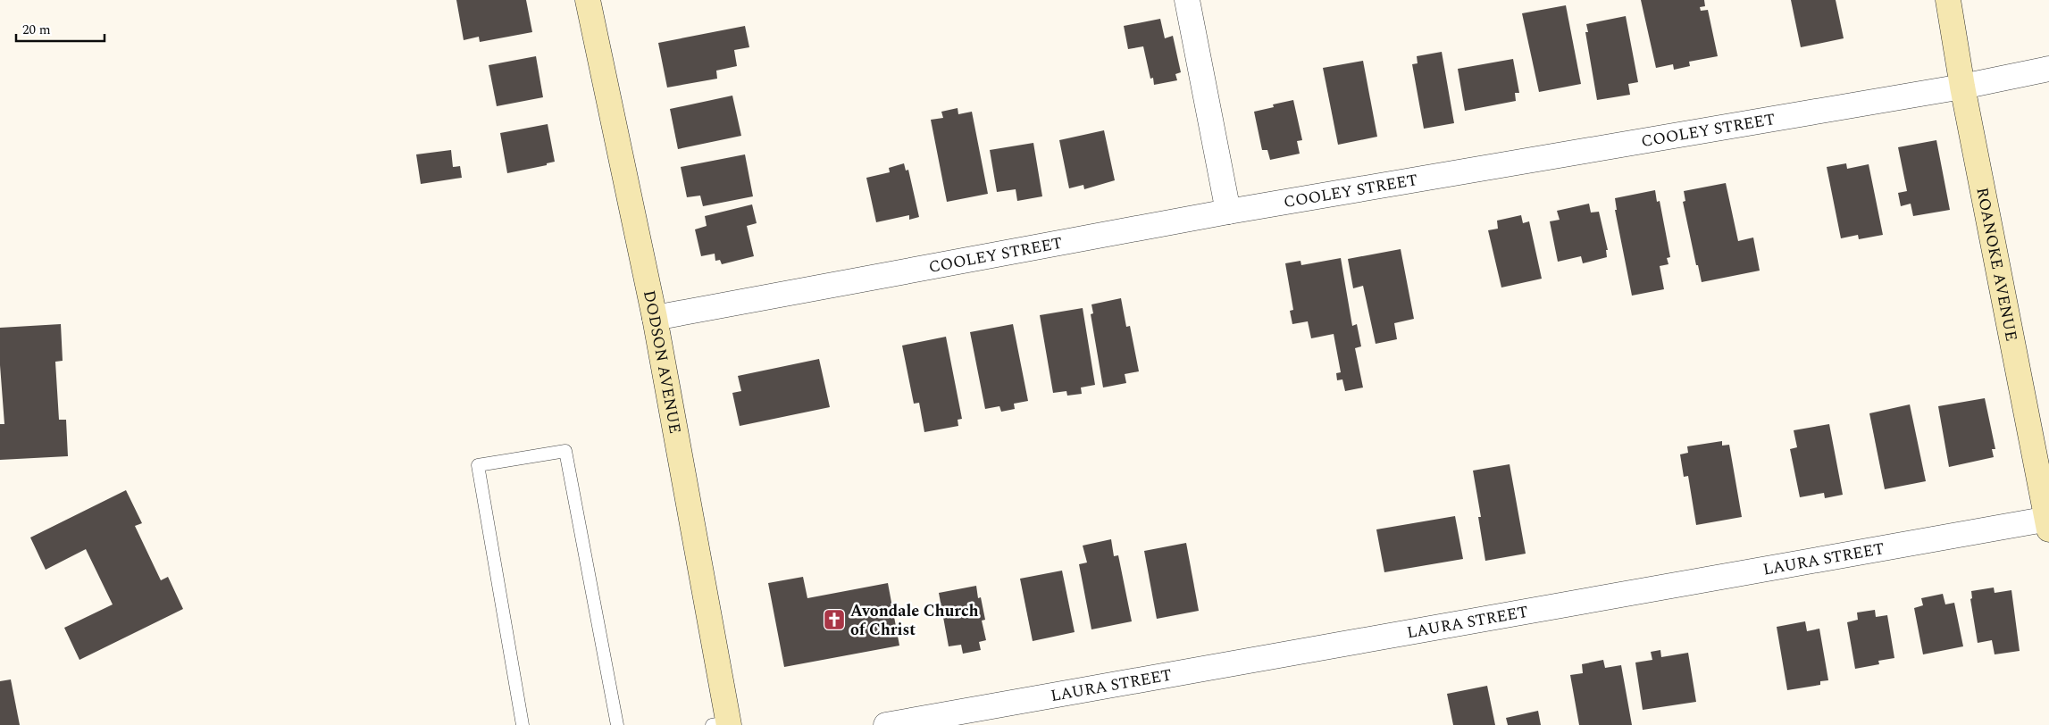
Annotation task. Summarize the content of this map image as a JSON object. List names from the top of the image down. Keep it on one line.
{"streets":{"main road":["ROANOKE AVENUE","DODSON AVENUE"],"street":["COOLEY STREET","LAURA STREET"]},"crossings":[["COOLEY STREET","ROANOKE AVENUE"],["COOLEY STREET","DODSON AVENUE"],["ROANOKE AVENUE","LAURA STREET"]],"places":{"church":["Avondale Church of Christ"]},"scale_bar":"20 m"}
